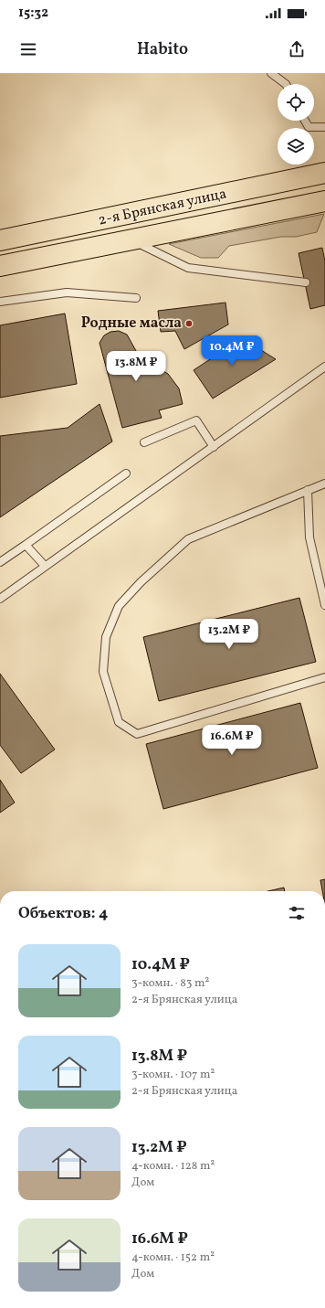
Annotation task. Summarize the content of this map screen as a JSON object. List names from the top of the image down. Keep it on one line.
{"streets":{"main road":["2-я Брянская улица"]},"places":["Родные масла"],"page":{"status":"15:32","header":"Habito","price":["10.4M ₽","13.8M ₽","13.2M ₽","16.6M ₽"],"heading":"Объектов: 4","list":[{"name":"10.4M ₽","note":"3-комн. · 83 m² · 2-я Брянская улица"},{"name":"13.8M ₽","note":"3-комн. · 107 m² · 2-я Брянская улица"},{"name":"13.2M ₽","note":"4-комн. · 128 m² · Дом"},{"name":"16.6M ₽","note":"4-комн. · 152 m² · Дом"}]}}
